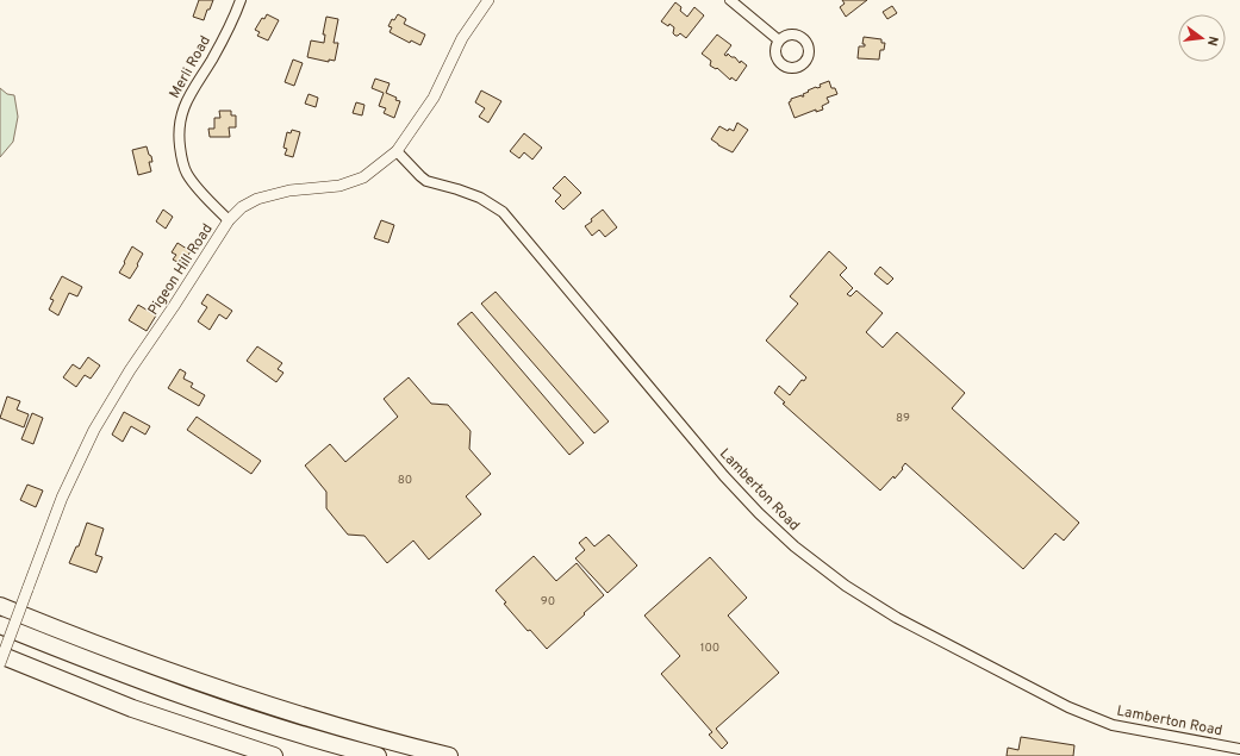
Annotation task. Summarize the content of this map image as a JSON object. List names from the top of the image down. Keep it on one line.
{"streets":{"street":["Merli Road","Pigeon Hill Road","Lamberton Road"]},"crossings":[["Merli Road","Pigeon Hill Road"],["Pigeon Hill Road","Lamberton Road"]],"house_numbers":["89","80","90","100"],"north":"right"}
